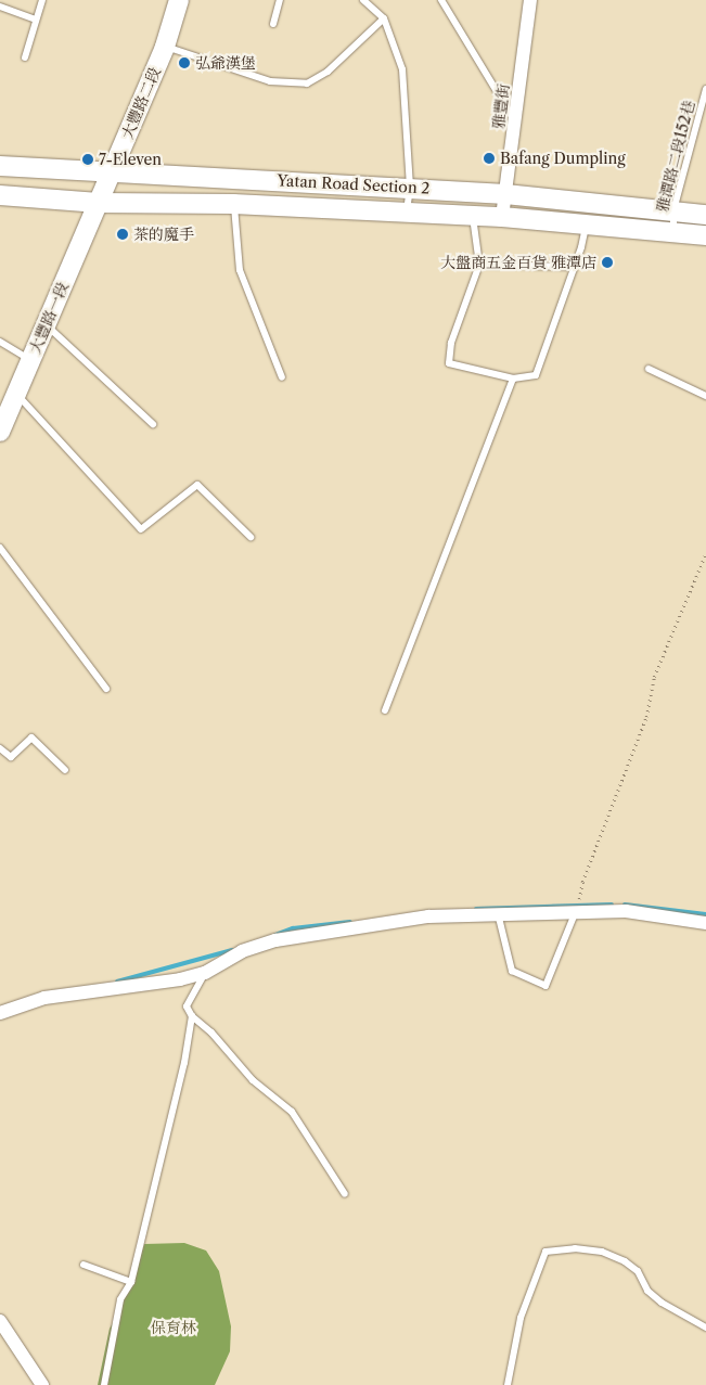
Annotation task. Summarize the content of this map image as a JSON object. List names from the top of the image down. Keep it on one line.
{"streets":{"street":["大豐路二段","雅豐街","Yatan Road Section 2","大豐路一段"],"lane":["雅潭路二段152巷"]},"crossings":[["大豐路二段","Yatan Road Section 2"],["大豐路二段","大豐路一段"],["雅豐街","Yatan Road Section 2"],["雅潭路二段152巷","Yatan Road Section 2"],["Yatan Road Section 2","大豐路一段"]],"parks":["保育林"],"places":["弘爺漢堡","Bafang Dumpling","7-Eleven","茶的魔手","大盤商五金百貨 雅潭店"]}
